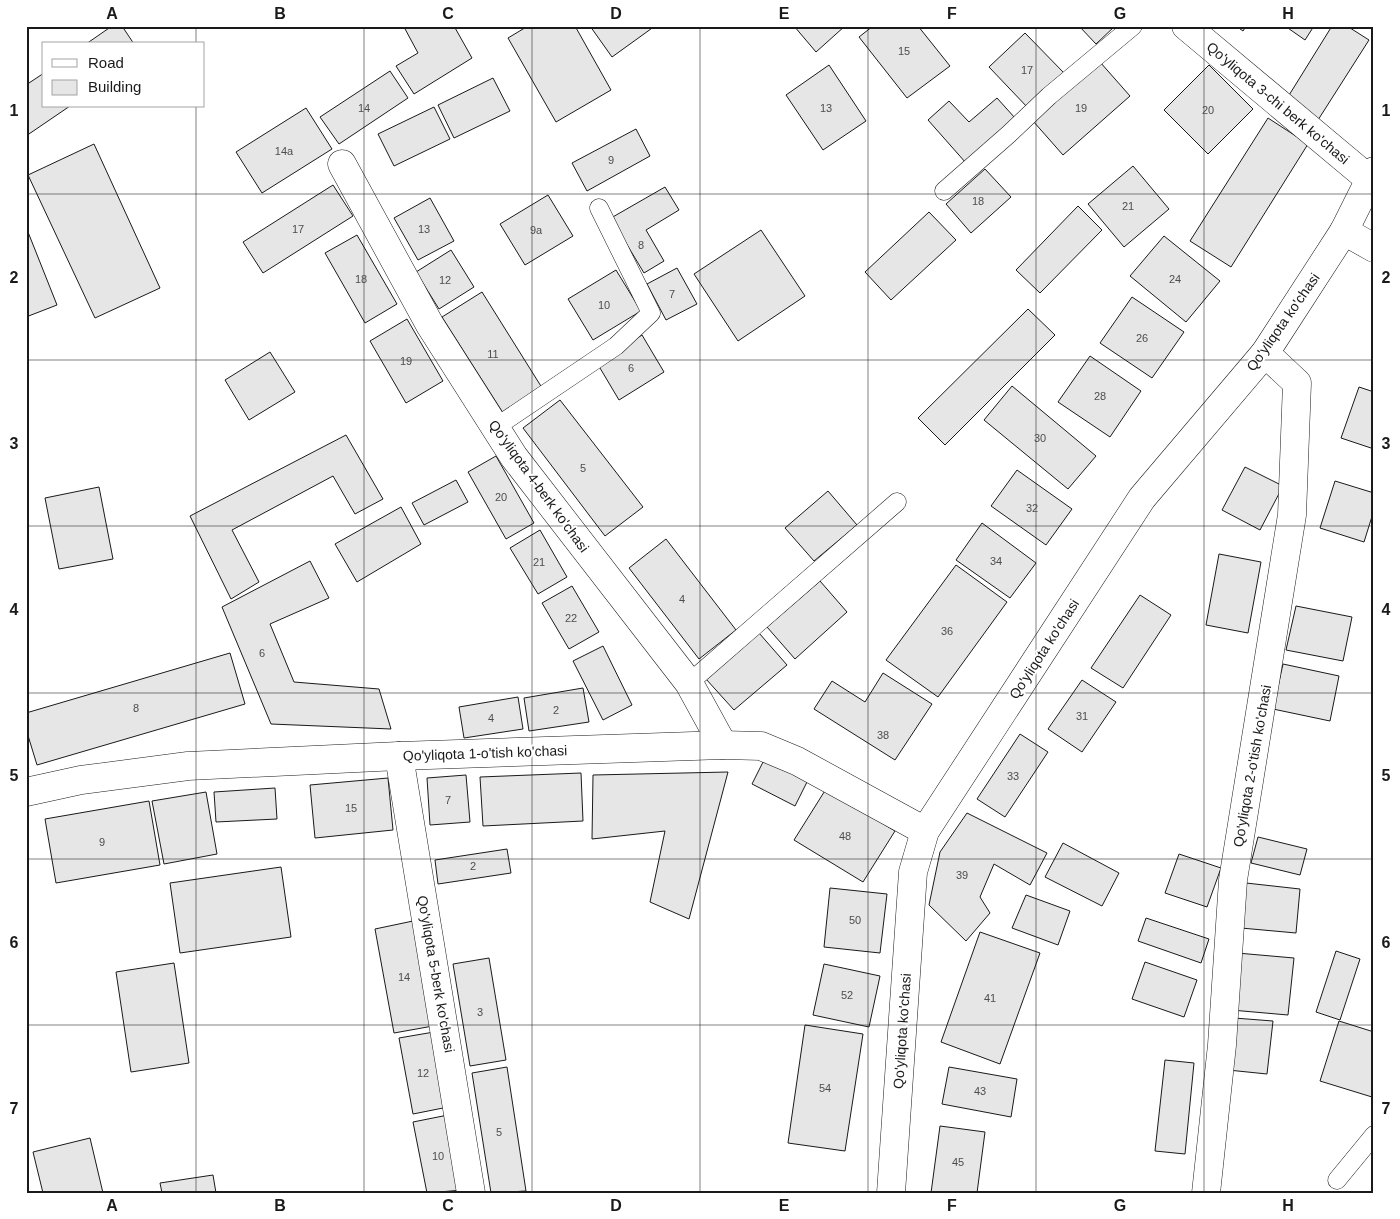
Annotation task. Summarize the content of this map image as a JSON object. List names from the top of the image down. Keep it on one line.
{"streets":{"street":["Qo'yliqota 3-chi berk ko'chasi","Qo'yliqota ko'chasi","Qo'yliqota 4-berk ko'chasi","Qo'yliqota 1-o'tish ko'chasi","Qo'yliqota 2-o'tish ko'chasi","Qo'yliqota 5-berk ko'chasi"]},"crossings":[["Qo'yliqota 3-chi berk ko'chasi","Qo'yliqota ko'chasi"],["Qo'yliqota ko'chasi","Qo'yliqota 1-o'tish ko'chasi"],["Qo'yliqota ko'chasi","Qo'yliqota 2-o'tish ko'chasi"],["Qo'yliqota 4-berk ko'chasi","Qo'yliqota 1-o'tish ko'chasi"],["Qo'yliqota 1-o'tish ko'chasi","Qo'yliqota 5-berk ko'chasi"]],"house_numbers":["15","17","14","13","19","20","14a","9","18","21","17","13","9a","8","18","24","12","7","10","26","11","19","6","28","30","5","20","32","34","21","4","22","36","6","8","2","31","4","38","33","7","15","48","9","2","39","50","14","52","41","3","12","54","43","5","10","45"],"legend":["Road","Building"],"grid":{"columns":["A","B","C","D","E","F","G","H"],"rows":["1","2","3","4","5","6","7"]}}
